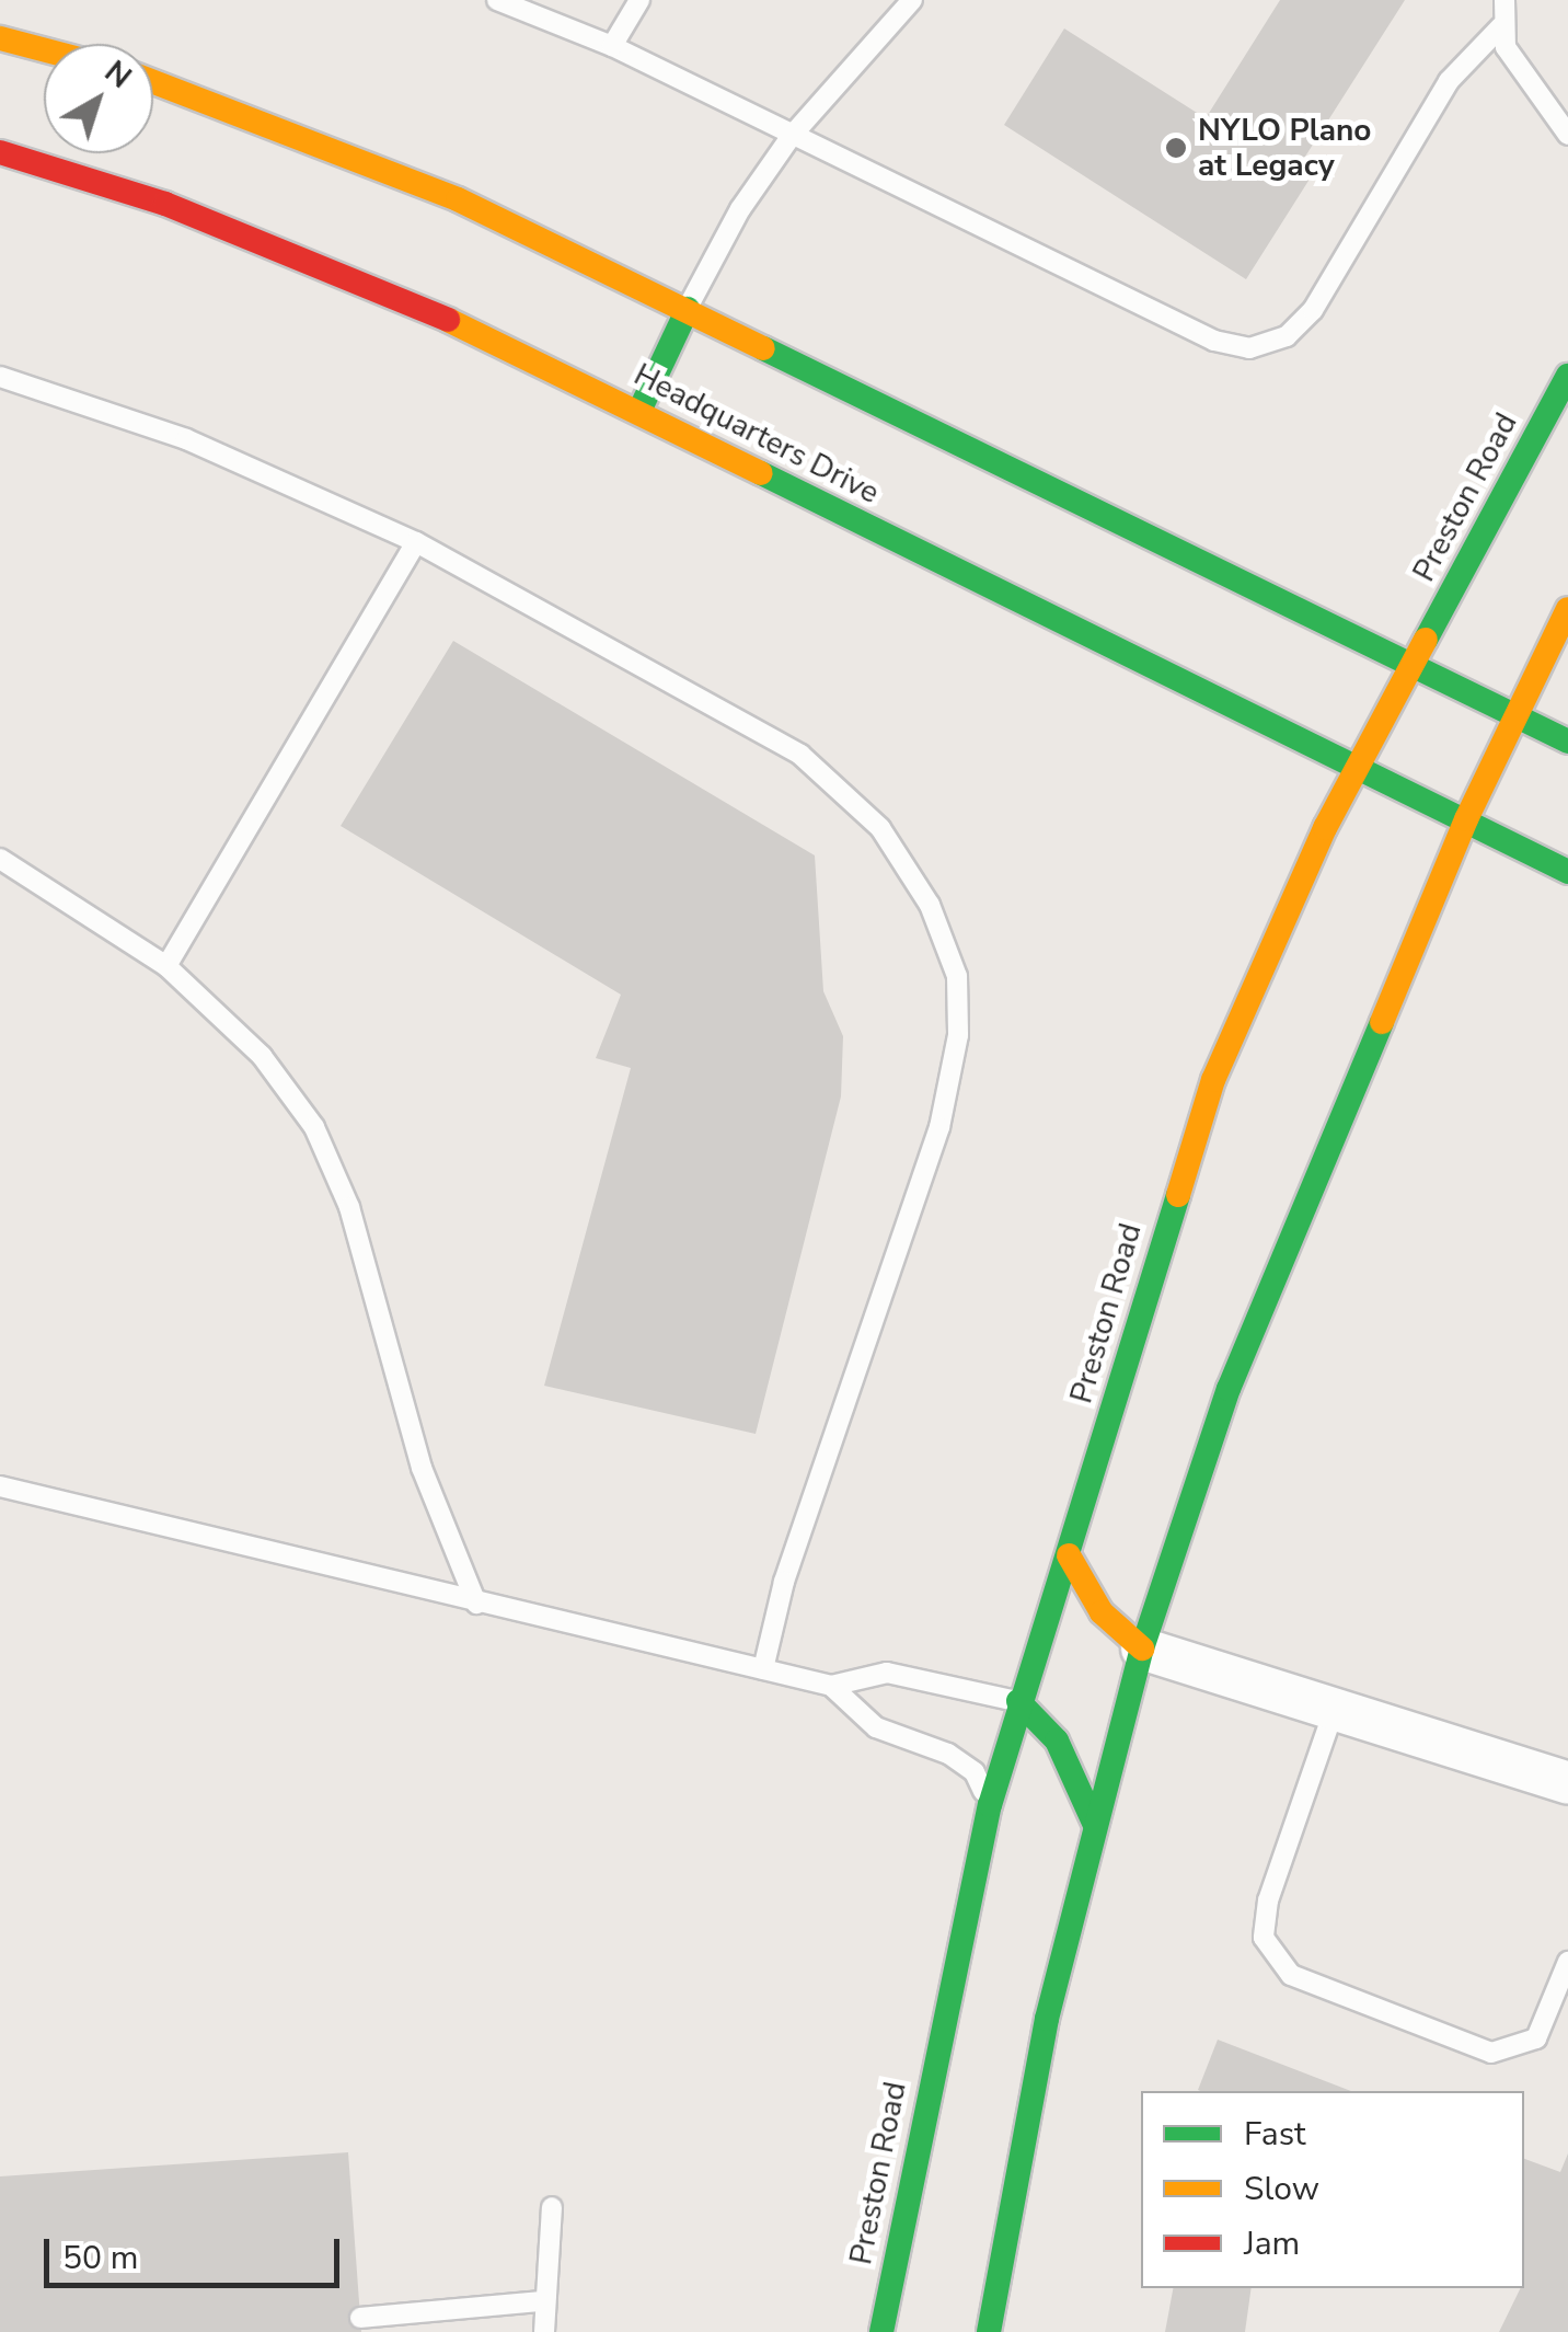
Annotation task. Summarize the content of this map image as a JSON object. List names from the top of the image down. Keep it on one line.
{"streets":{"main road":["Headquarters Drive","Preston Road"]},"crossings":[["Headquarters Drive","Preston Road"]],"places":["NYLO Plano at Legacy"],"legend":["Fast","Slow","Jam"],"scale_bar":"50 m","north":"top right"}
